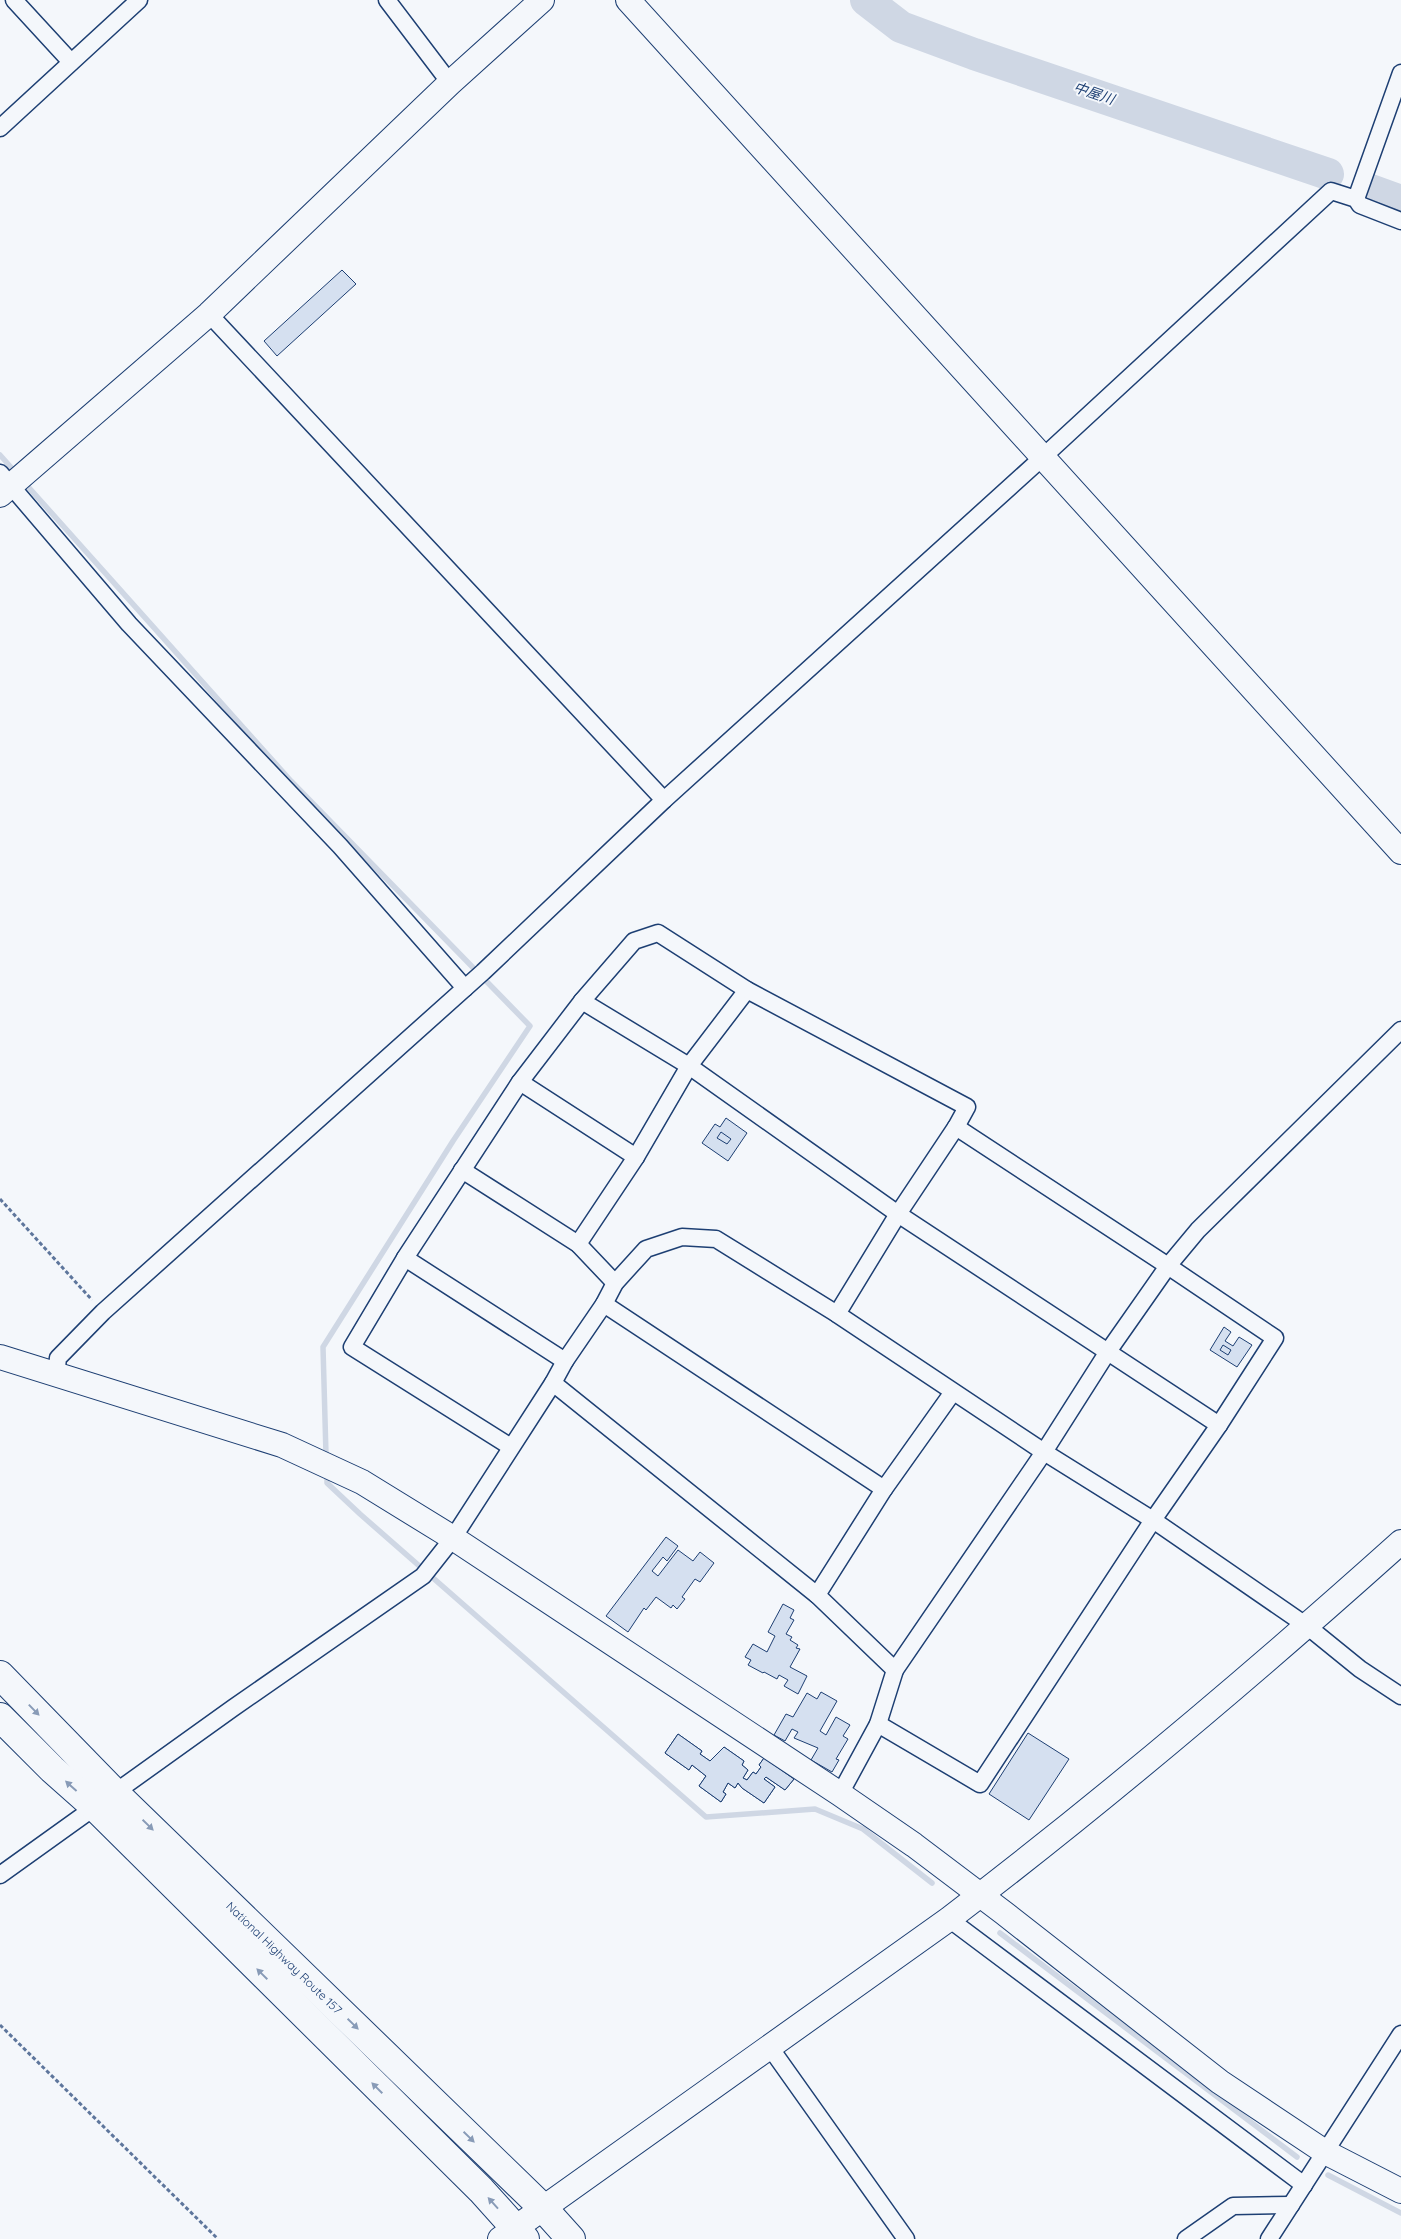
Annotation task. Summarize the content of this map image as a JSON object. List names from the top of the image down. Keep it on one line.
{"streets":{"highway":["National Highway Route 157"]},"water":["中屋川"]}
